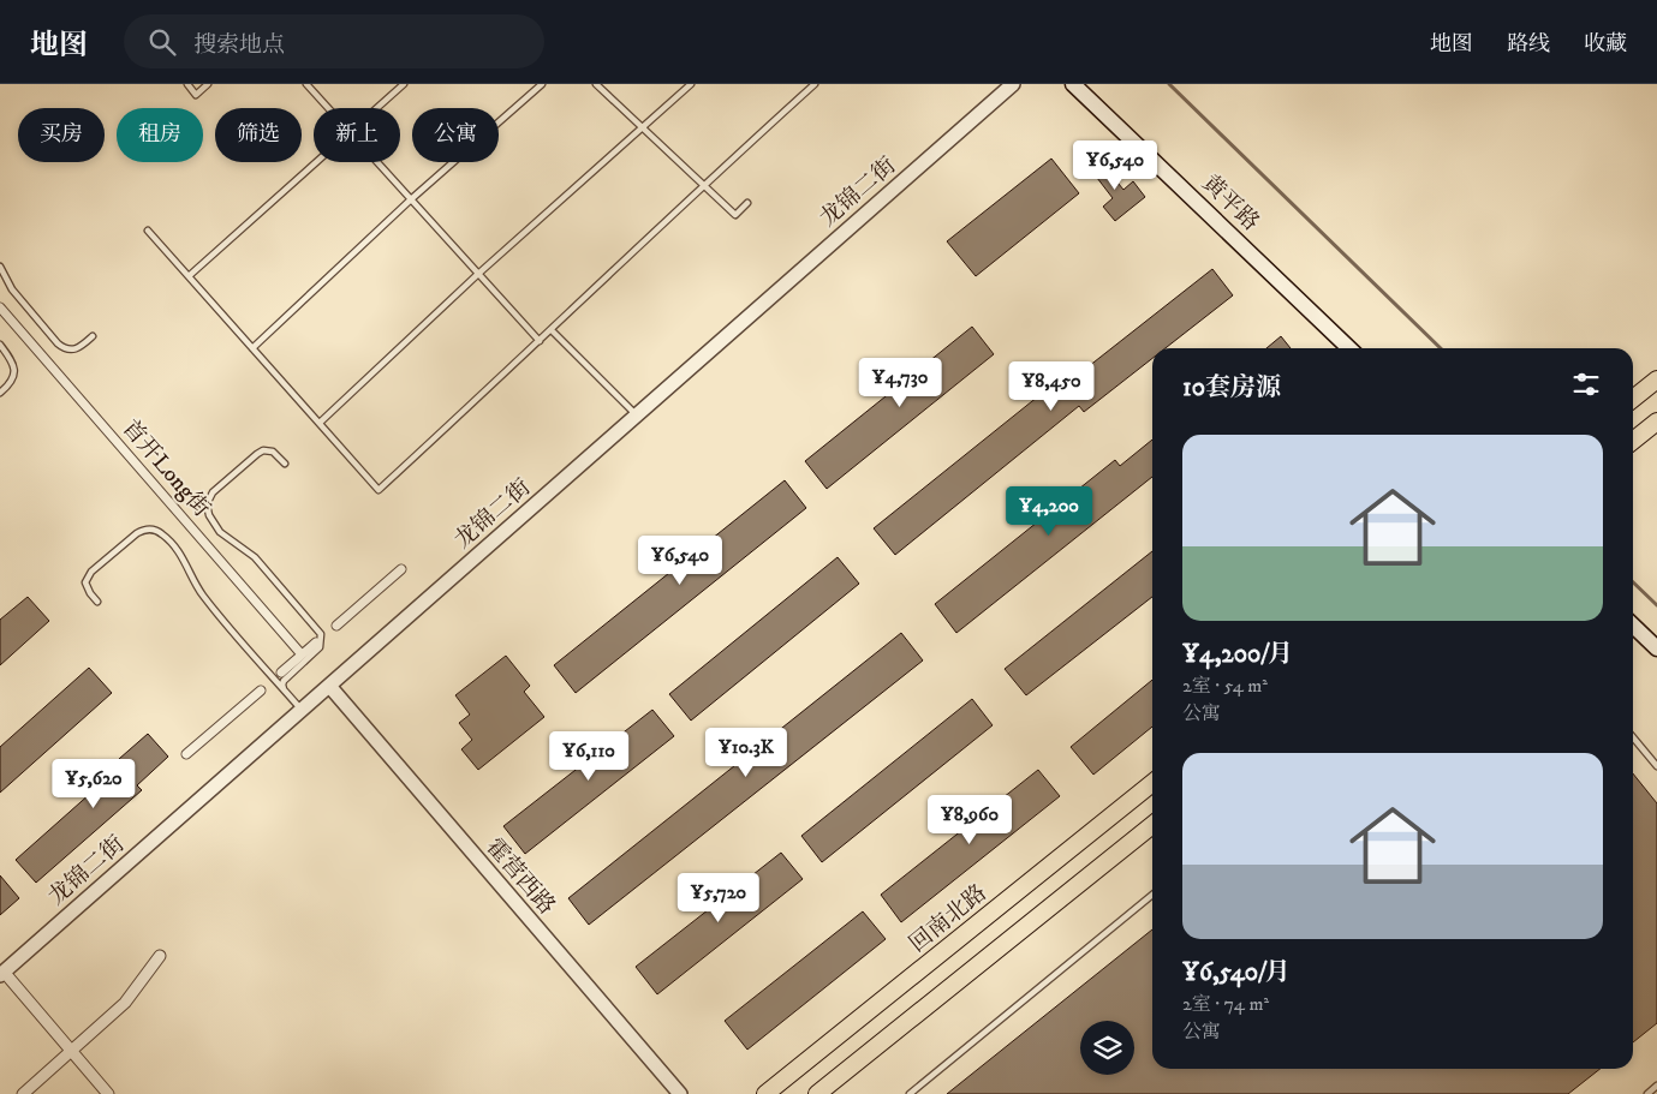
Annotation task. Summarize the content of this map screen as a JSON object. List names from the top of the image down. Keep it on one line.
{"streets":{"main road":["黄平路","回南北路"],"street":["龙锦二街","首开Long街","霍营西路"]},"crossings":[["龙锦二街","霍营西路"]],"page":{"header":"地图","search":"搜索地点","nav":["地图","路线","收藏"],"chip":["买房","租房","筛选","新上","公寓"],"price":["¥6,540","¥4,730","¥8,450","¥4,200","¥6,540","¥10.3K","¥6,110","¥5,620","¥8,960","¥5,720"],"heading":"10套房源","list":[{"name":"¥4,200/月","note":"2室 · 54 m² · 公寓"},{"name":"¥6,540/月","note":"2室 · 74 m² · 公寓"}]}}
